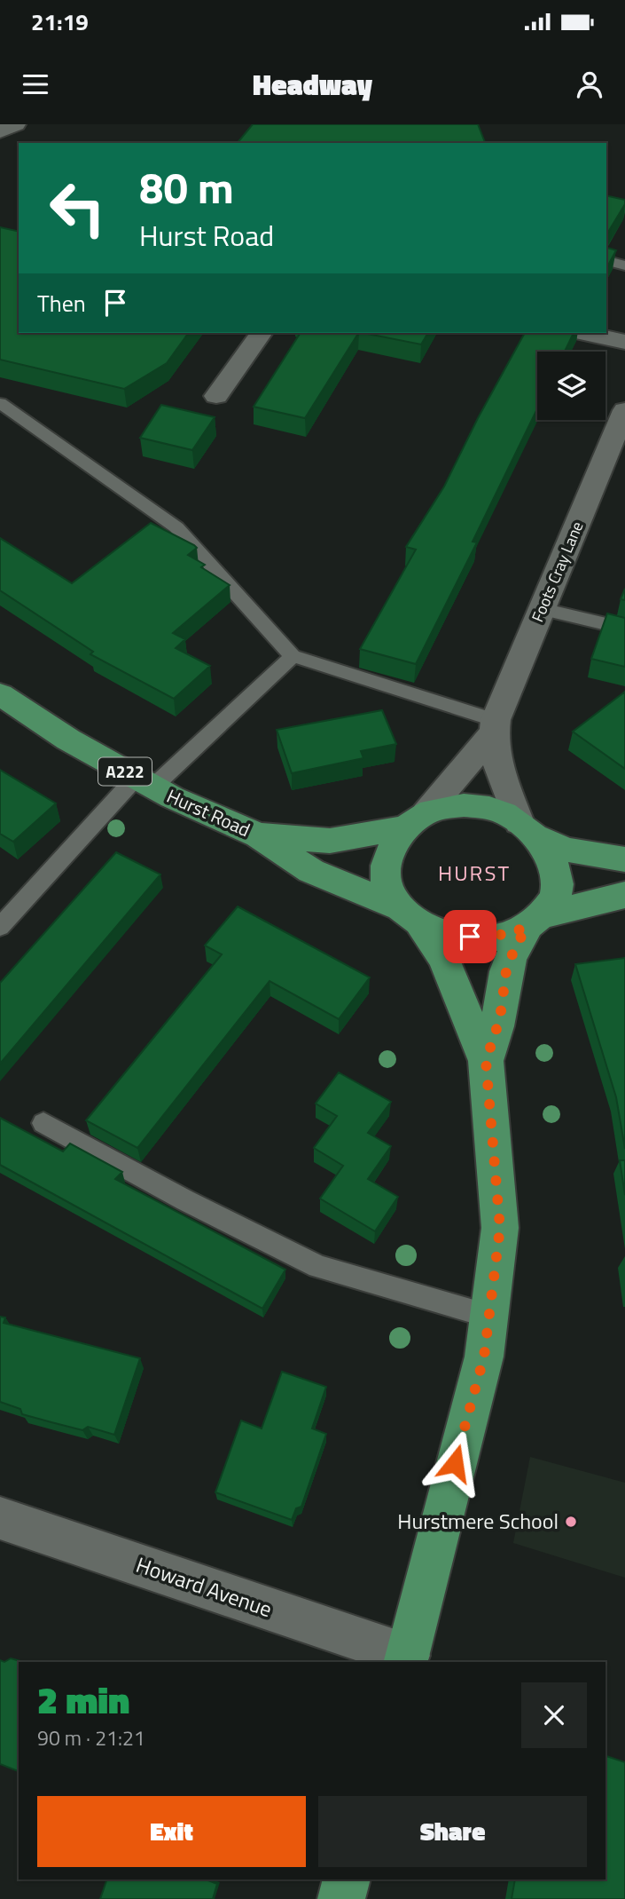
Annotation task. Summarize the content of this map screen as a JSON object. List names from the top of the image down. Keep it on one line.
{"streets":{"main road":["A222","Hurst Road"],"street":["Foots Cray Lane","Howard Avenue"]},"crossings":[["Foots Cray Lane","Hurst Road"]],"districts":["HURST"],"places":["Hurstmere School"],"page":{"status":"21:19","header":"Headway","turn":["80 m","Hurst Road"],"then":"Then","heading":["2 min","90 m · 21:21"],"buttons":["Exit","Share"]}}
